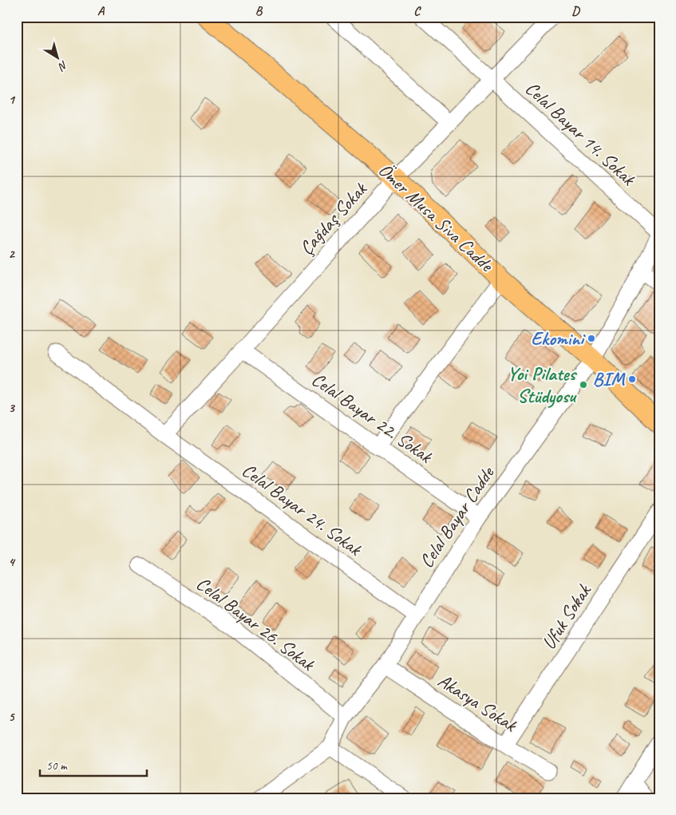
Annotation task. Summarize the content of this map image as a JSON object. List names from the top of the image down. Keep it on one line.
{"streets":{"main road":["Ömer Musa Siva Cadde"],"street":["Celal Bayar 14. Sokak","Çağdaş Sokak","Celal Bayar 22. Sokak","Celal Bayar 24. Sokak","Celal Bayar Cadde","Ufuk Sokak","Celal Bayar 26. Sokak","Akasya Sokak"]},"crossings":[["Celal Bayar 14. Sokak","Çağdaş Sokak"],["Celal Bayar 14. Sokak","Celal Bayar Cadde"],["Ömer Musa Siva Cadde","Çağdaş Sokak"],["Ömer Musa Siva Cadde","Celal Bayar Cadde"],["Çağdaş Sokak","Celal Bayar 22. Sokak"],["Çağdaş Sokak","Celal Bayar 24. Sokak"],["Celal Bayar 22. Sokak","Celal Bayar Cadde"],["Celal Bayar 24. Sokak","Celal Bayar Cadde"],["Celal Bayar Cadde","Celal Bayar 26. Sokak"],["Celal Bayar Cadde","Akasya Sokak"],["Ufuk Sokak","Akasya Sokak"]],"places":["Ekomini","BIM","Yoi Pilates Stüdyosu"],"scale_bar":"50 m","north":"bottom right","grid":{"columns":["A","B","C","D"],"rows":["1","2","3","4","5"]}}
